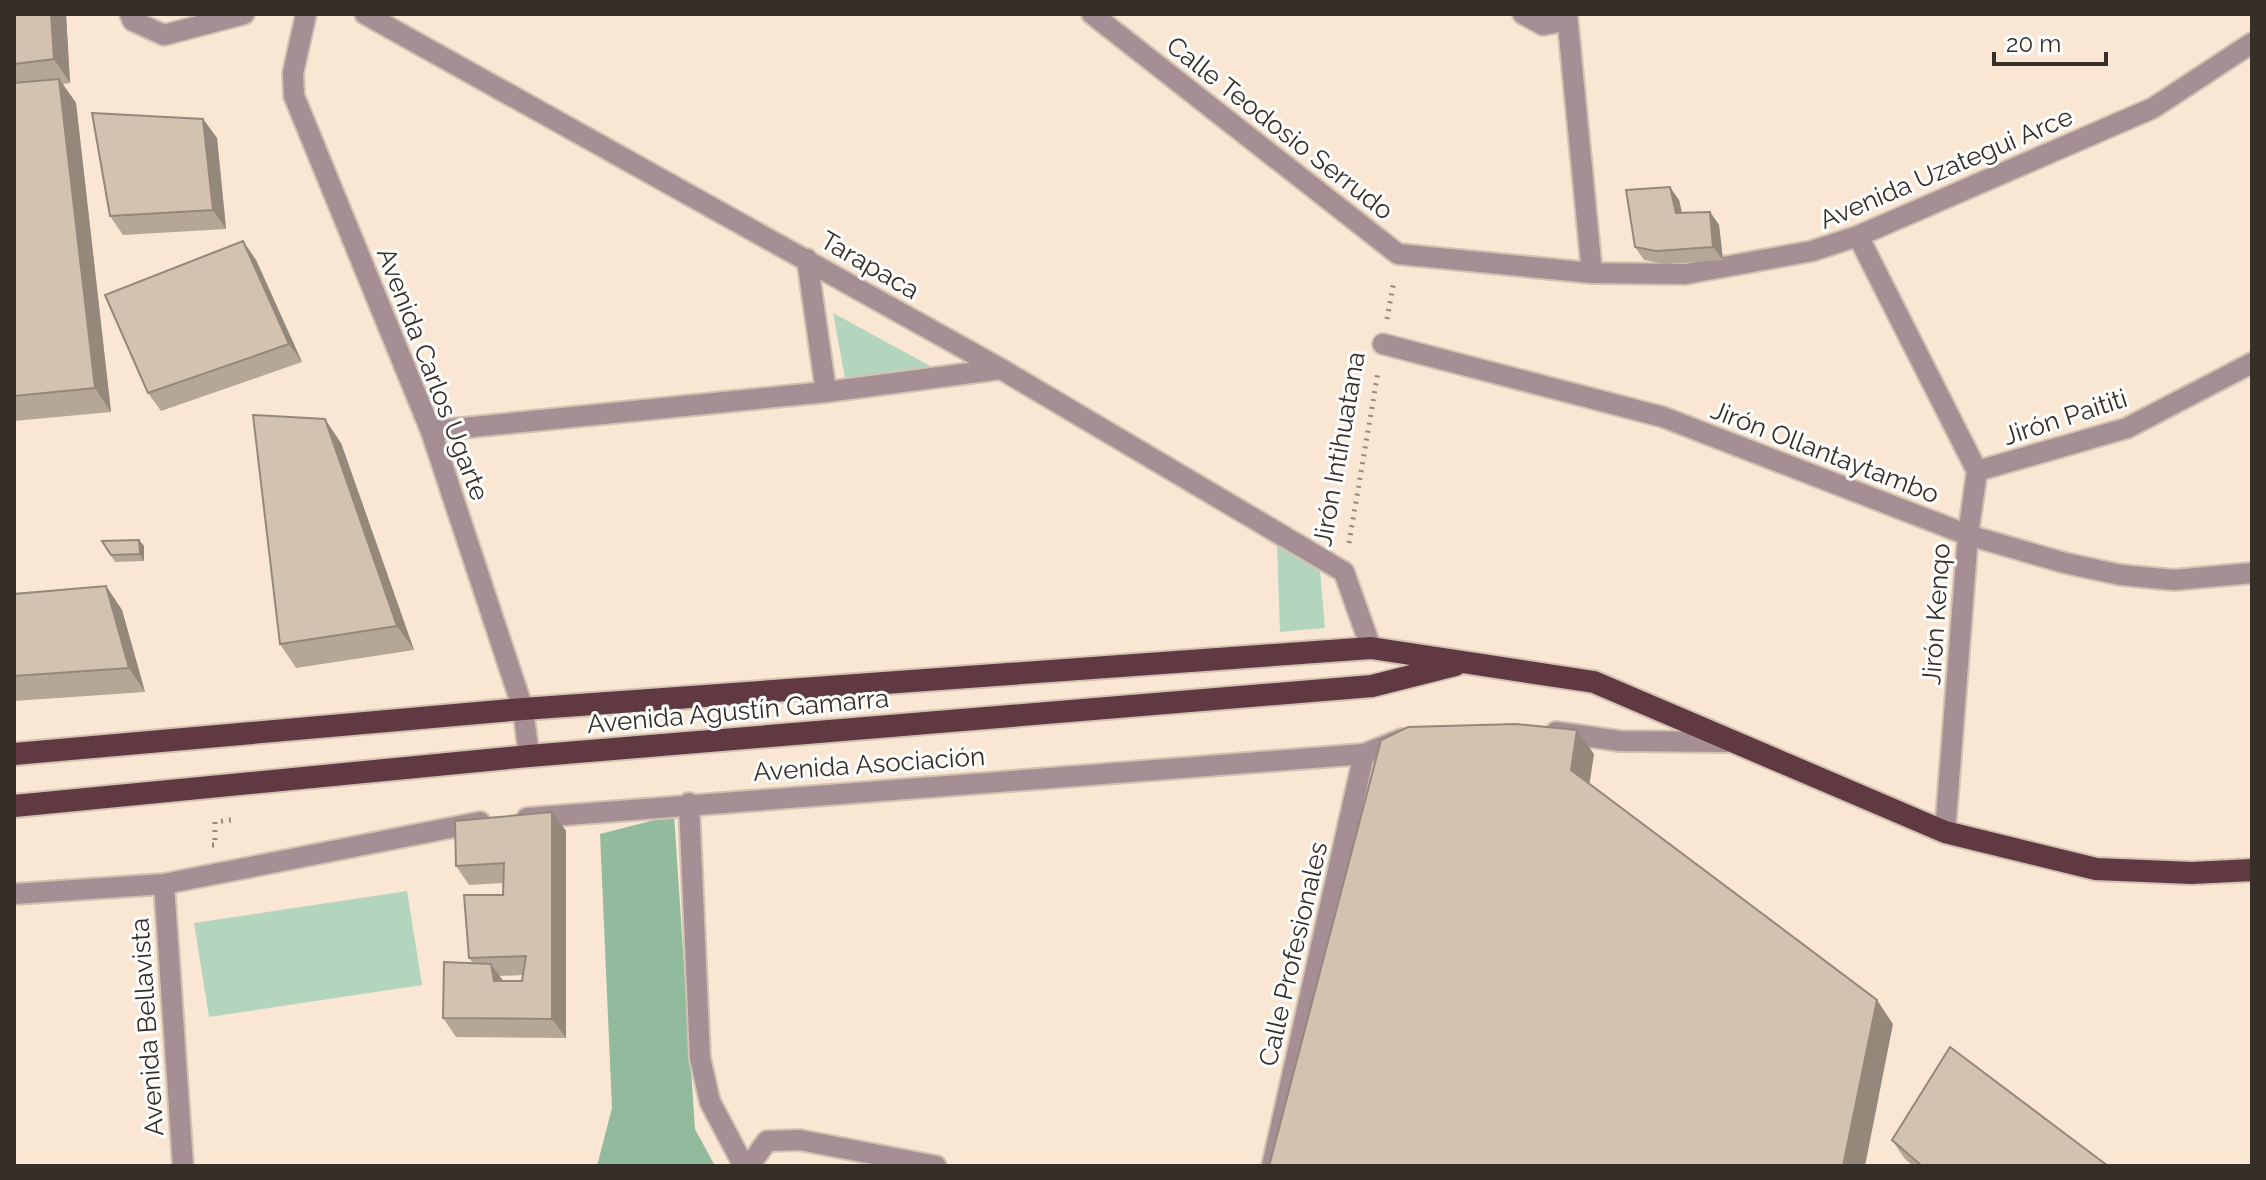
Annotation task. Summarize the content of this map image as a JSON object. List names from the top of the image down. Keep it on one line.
{"streets":{"highway":["Avenida Agustín Gamarra"],"street":["Calle Teodosio Serrudo","Avenida Uzategui Arce","Tarapaca","Avenida Carlos Ugarte","Jirón Paititi","Jirón Intihuatana","Jirón Ollantaytambo","Jirón Kenqo","Avenida Asociación","Calle Profesionales","Avenida Bellavista"]},"crossings":[["Calle Teodosio Serrudo","Avenida Uzategui Arce"],["Calle Teodosio Serrudo","Jirón Intihuatana"],["Avenida Uzategui Arce","Jirón Intihuatana"],["Tarapaca","Jirón Intihuatana"],["Avenida Carlos Ugarte","Avenida Agustín Gamarra"],["Jirón Paititi","Jirón Kenqo"],["Jirón Intihuatana","Jirón Ollantaytambo"],["Jirón Intihuatana","Avenida Agustín Gamarra"],["Jirón Ollantaytambo","Jirón Kenqo"],["Jirón Kenqo","Avenida Agustín Gamarra"],["Avenida Asociación","Calle Profesionales"],["Avenida Asociación","Avenida Bellavista"]],"scale_bar":"20 m"}
